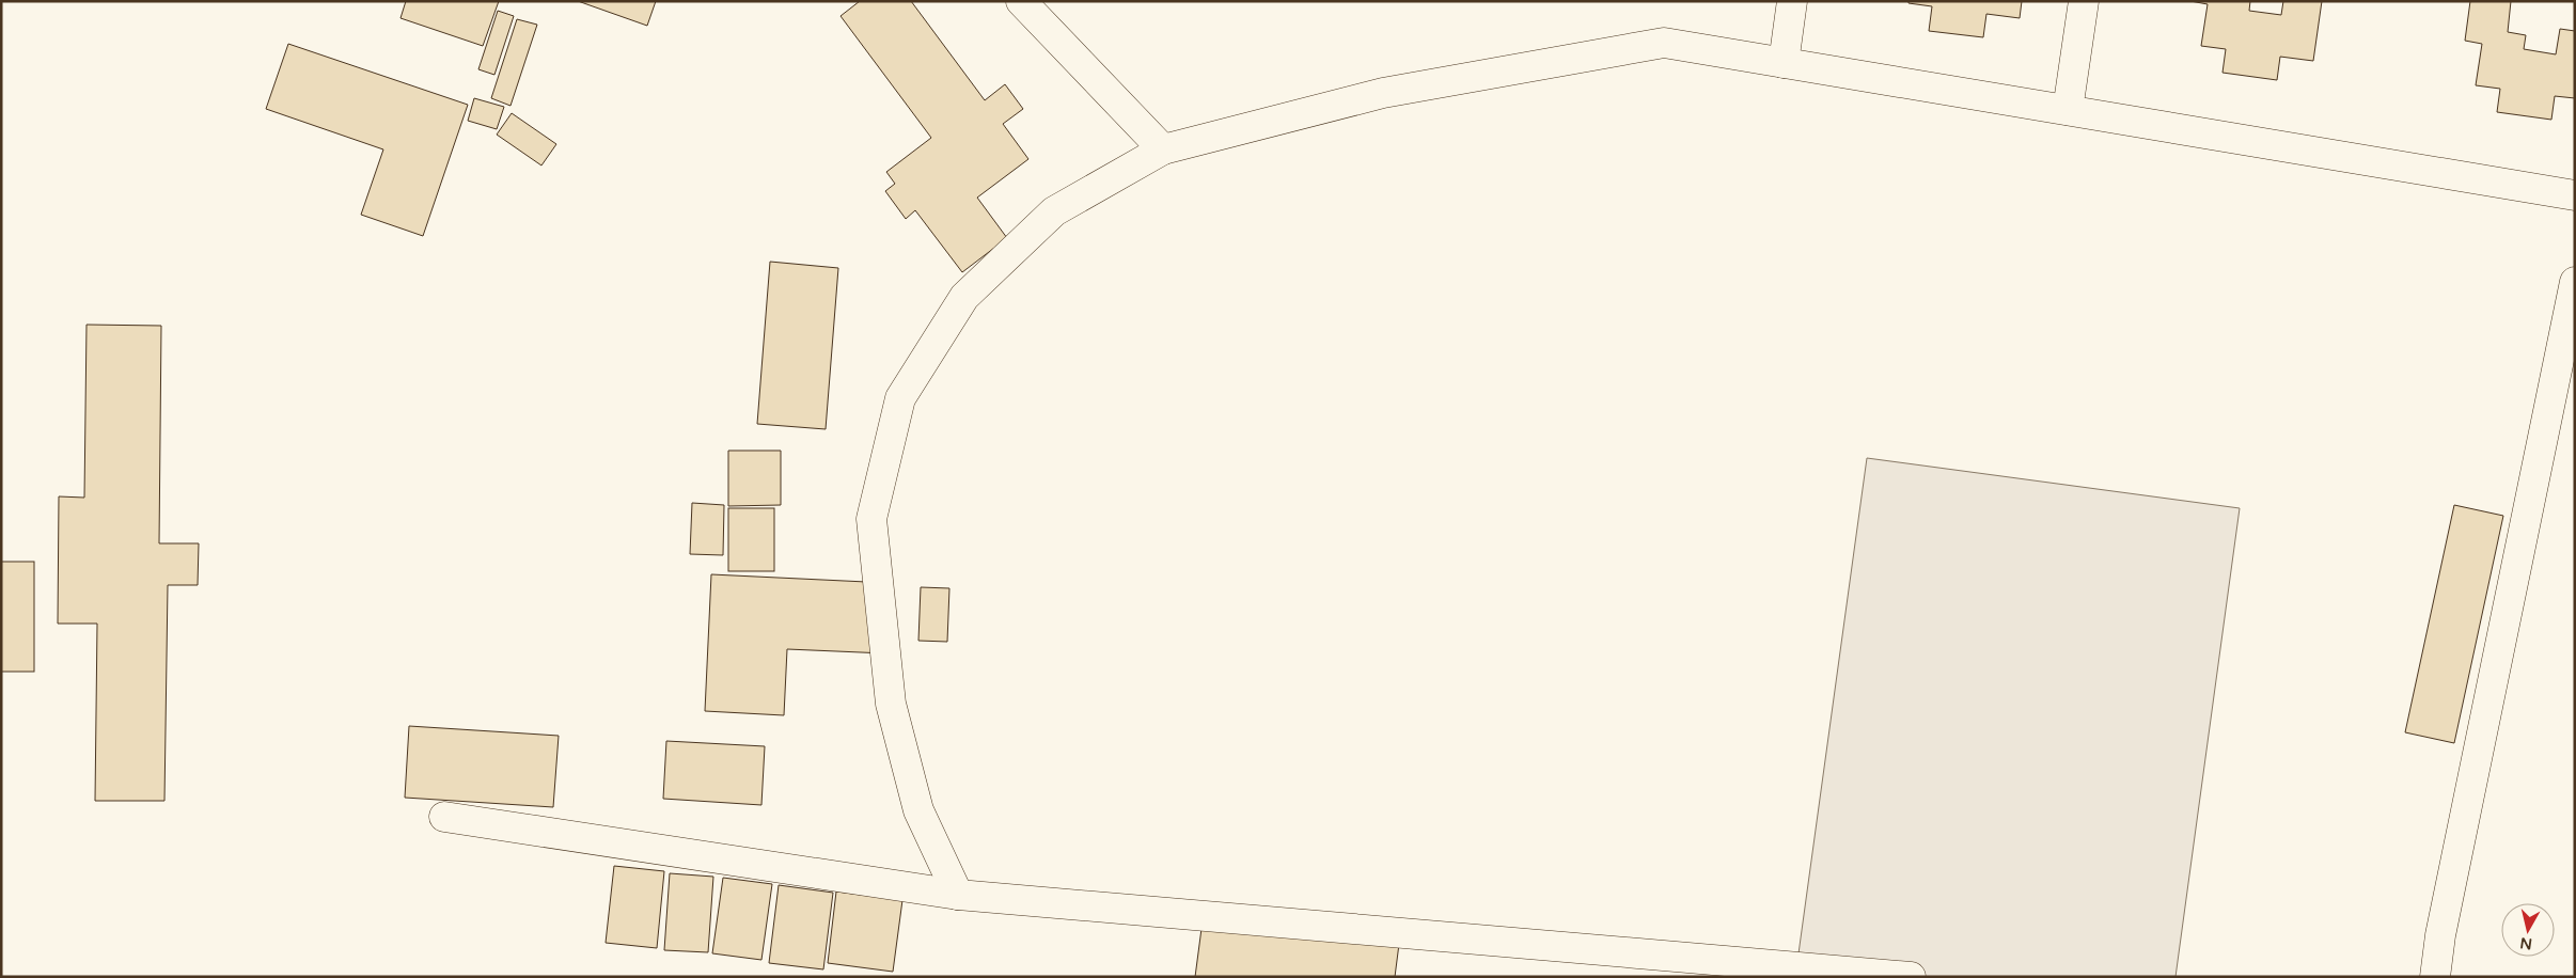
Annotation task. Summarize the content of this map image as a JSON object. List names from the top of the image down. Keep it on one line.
{"north":"bottom"}
